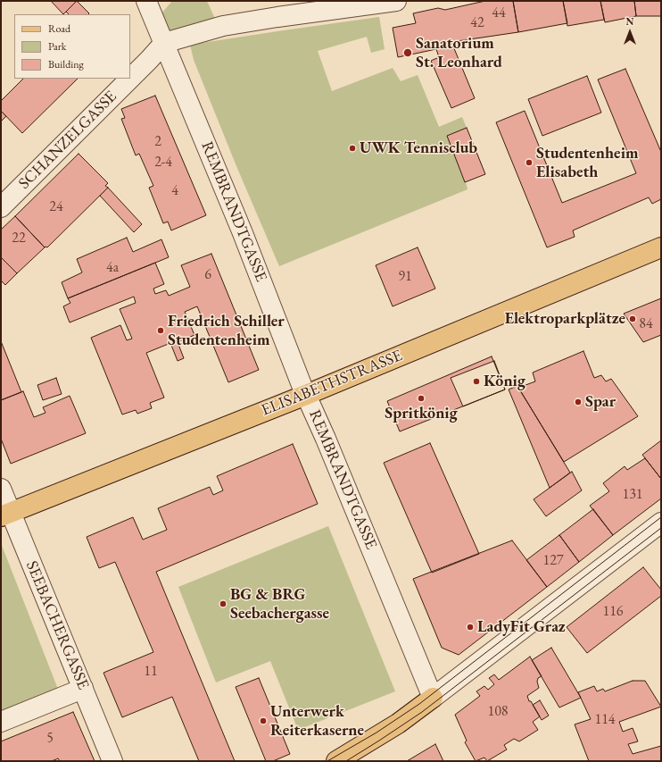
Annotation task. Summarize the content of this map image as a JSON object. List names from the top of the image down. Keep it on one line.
{"streets":{"main road":["ELISABETHSTRASSE"],"street":["SCHANZELGASSE","REMBRANDTGASSE","SEEBACHERGASSE"]},"crossings":[["SCHANZELGASSE","REMBRANDTGASSE"],["REMBRANDTGASSE","ELISABETHSTRASSE"],["ELISABETHSTRASSE","SEEBACHERGASSE"]],"places":["Sanatorium St. Leonhard","UWK Tennisclub","Studentenheim Elisabeth","Elektroparkplätze","Friedrich Schiller Studentenheim","König","Spritkönig","Spar","BG & BRG Seebachergasse","LadyFit Graz","Unterwerk Reiterkaserne"],"house_numbers":["44","42","2","2-4","4","24","22","4a","6","91","84","131","127","116","11","108","114","5"],"legend":["Road","Park","Building"],"north":"top"}
